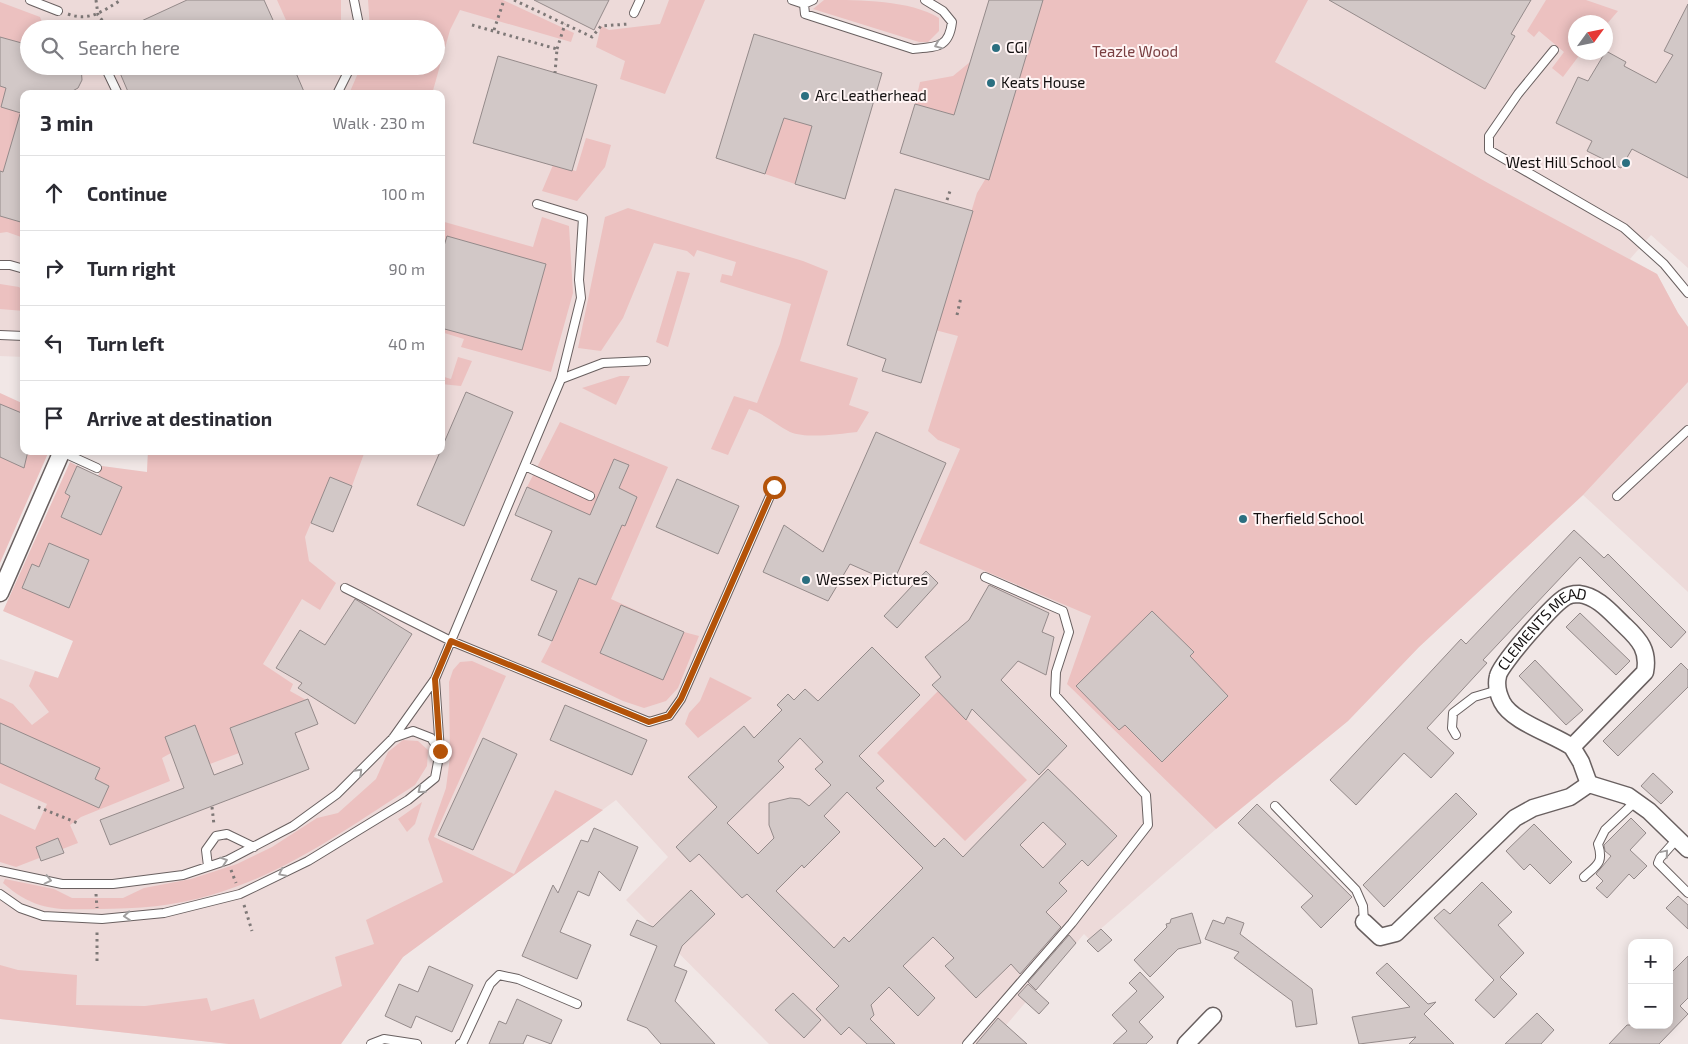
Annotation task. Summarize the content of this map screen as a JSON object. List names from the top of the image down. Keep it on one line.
{"streets":{"street":["CLEMENTS MEAD"]},"parks":["Teazle Wood"],"places":["CGI","Keats House","Arc Leatherhead","West Hill School","Therfield School","Wessex Pictures"],"north":"top right","page":{"search":"Search here","heading":["3 min","Walk · 230 m"],"list":[["Continue","100 m"],["Turn right","90 m"],["Turn left","40 m"],"Arrive at destination"],"map_buttons":["+","−"]}}
